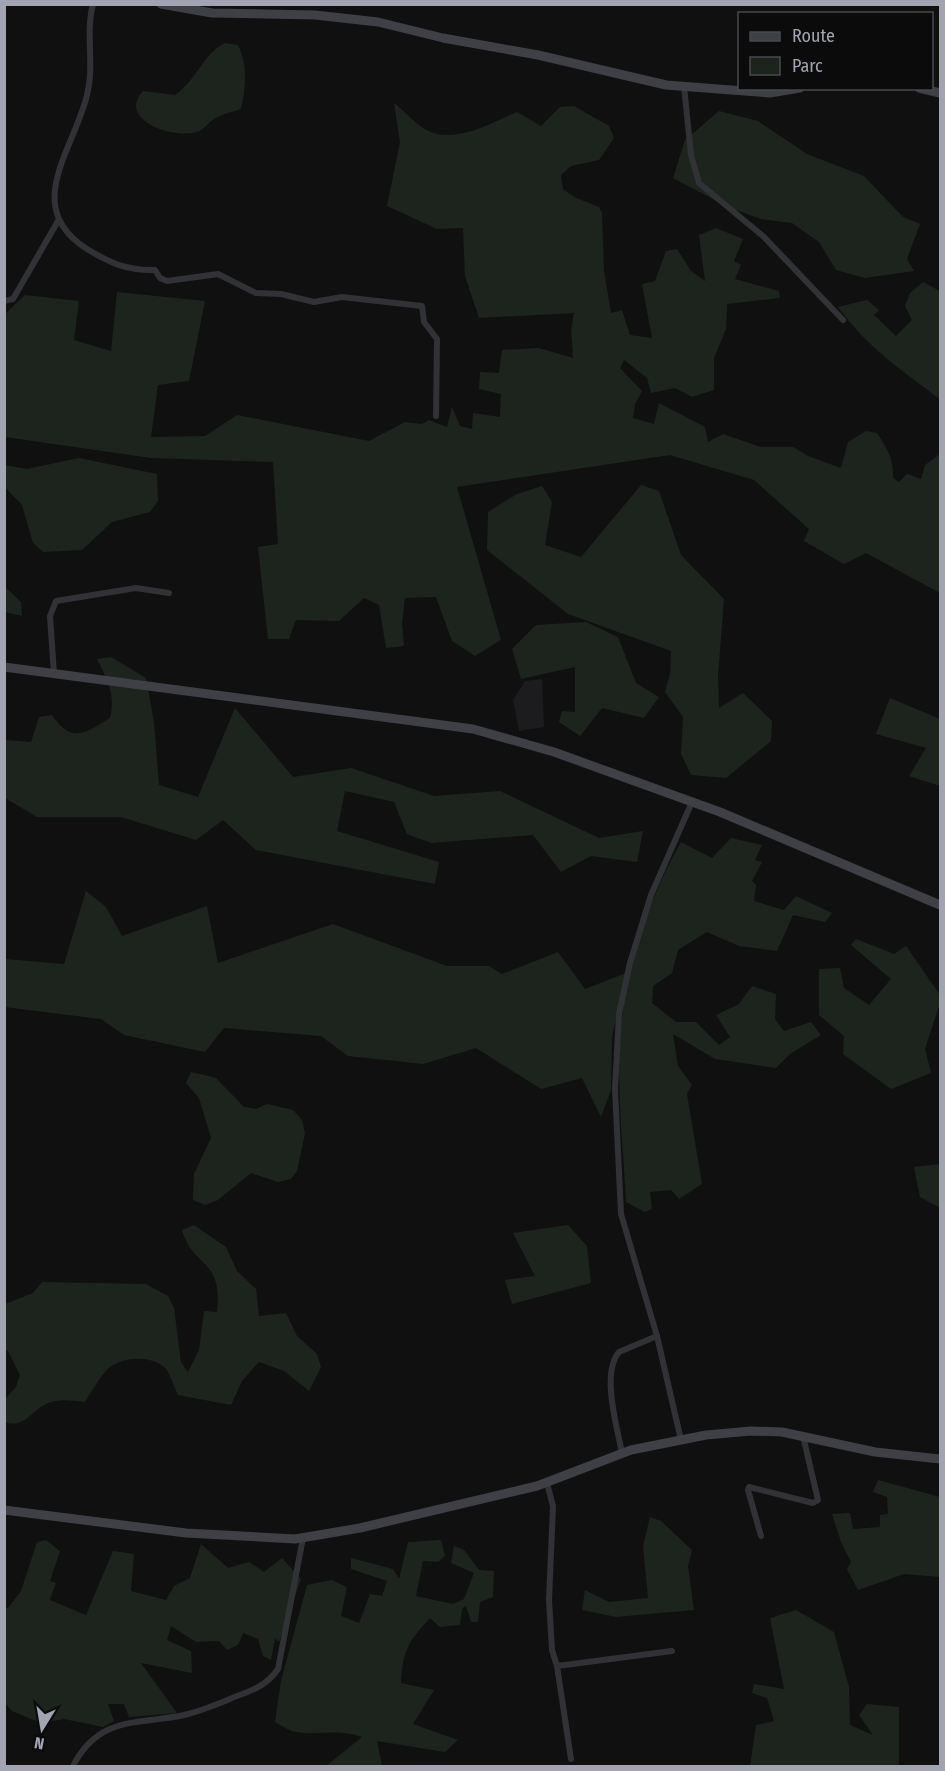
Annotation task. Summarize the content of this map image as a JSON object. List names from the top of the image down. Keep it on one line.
{"legend":["Route","Parc"],"north":"bottom"}
